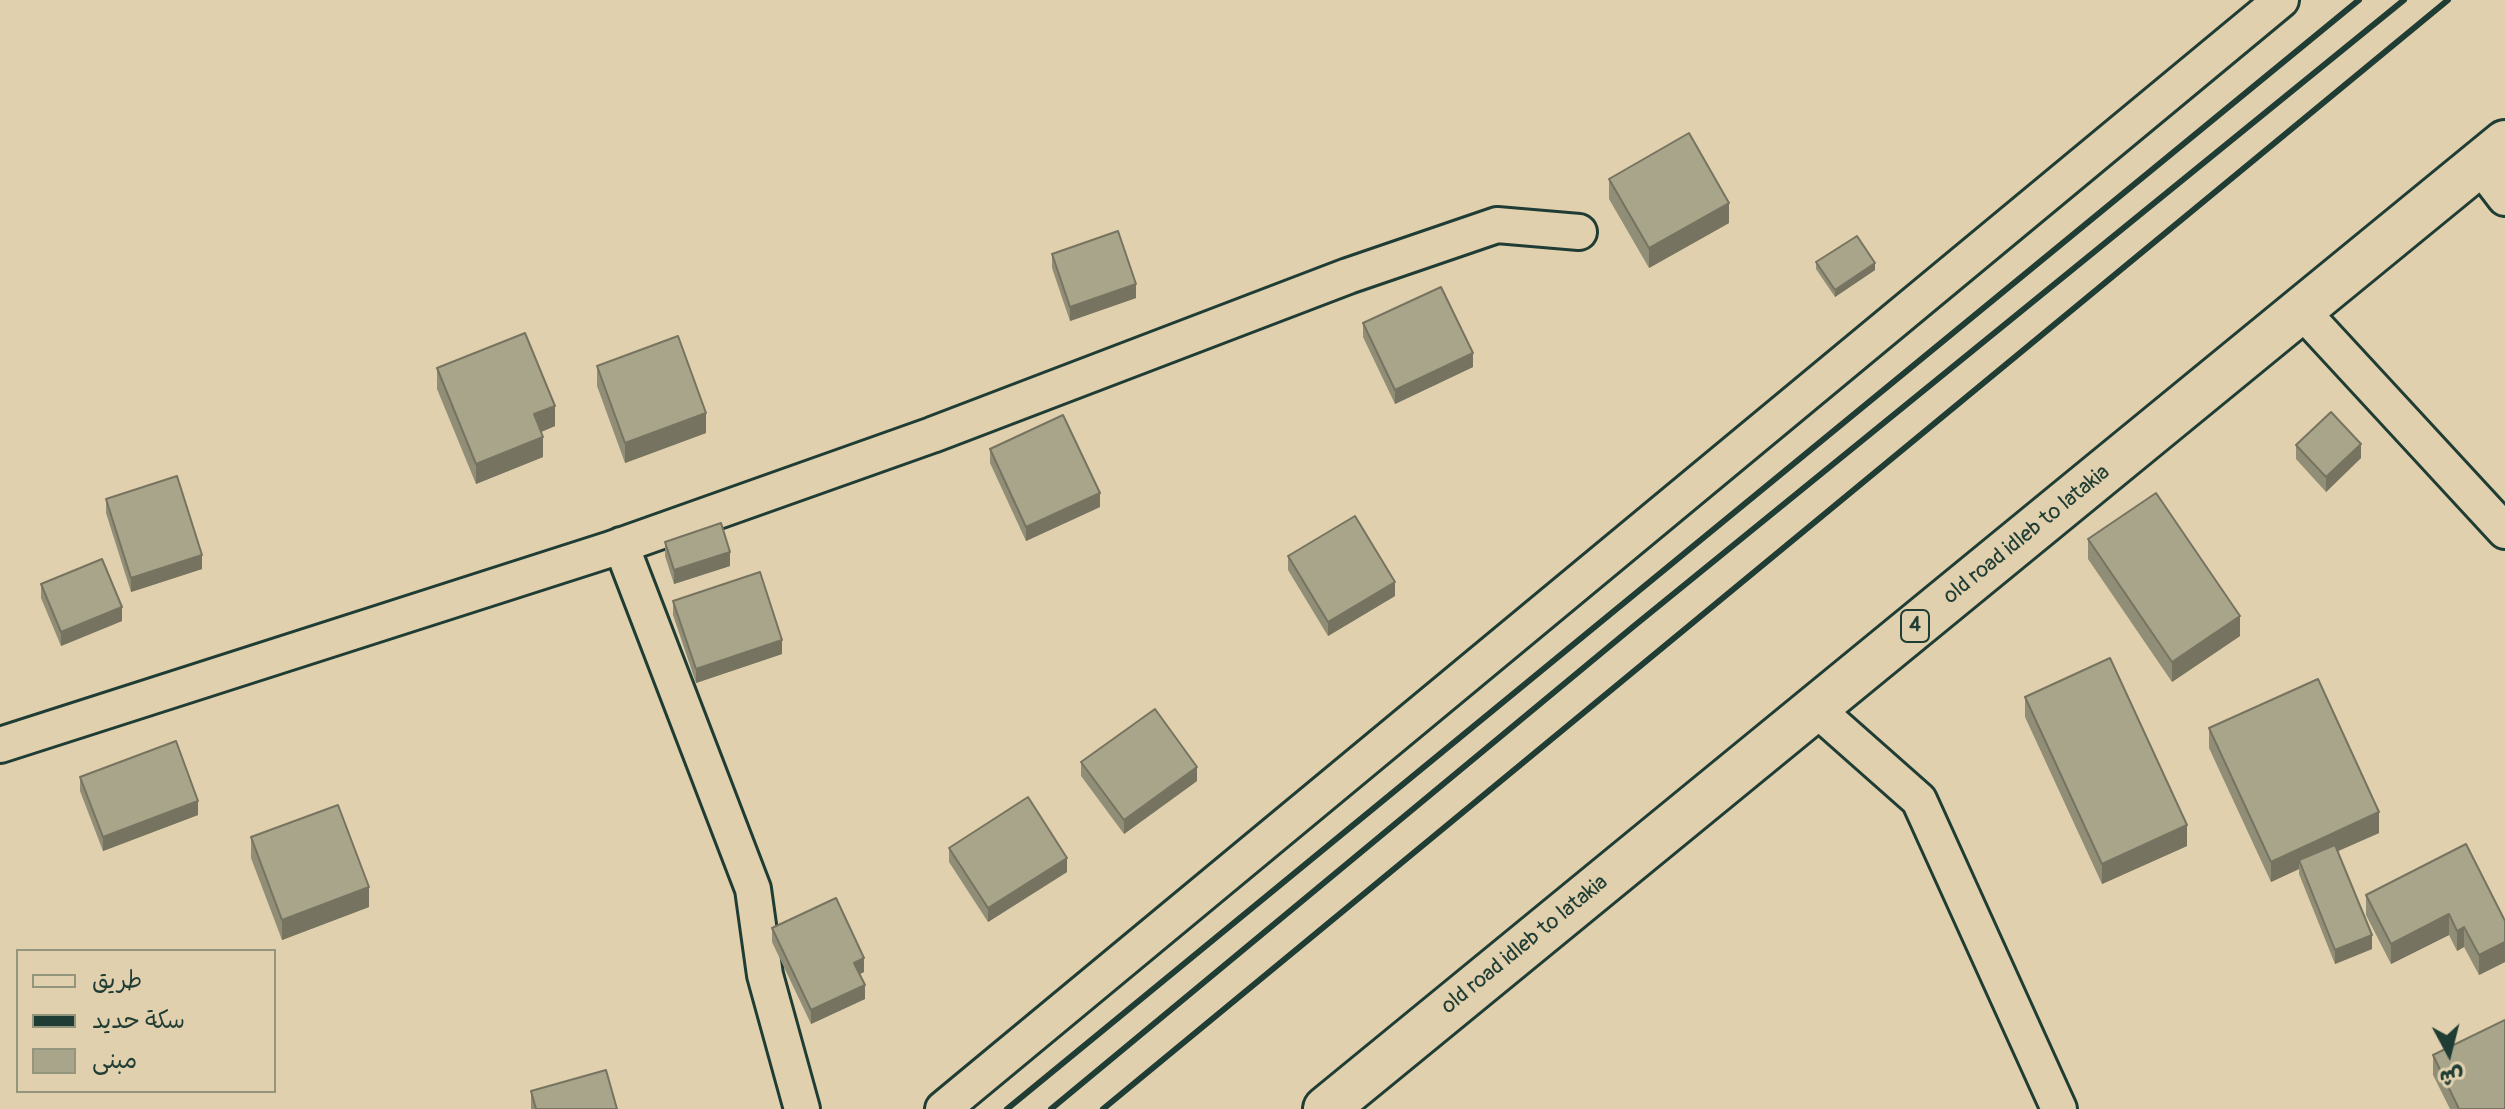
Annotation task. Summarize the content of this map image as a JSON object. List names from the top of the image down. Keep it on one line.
{"streets":{"main road":["old road idleb to latakia","4"]},"legend":["طريق","سكة حديد","مبنى"],"north":"bottom"}
